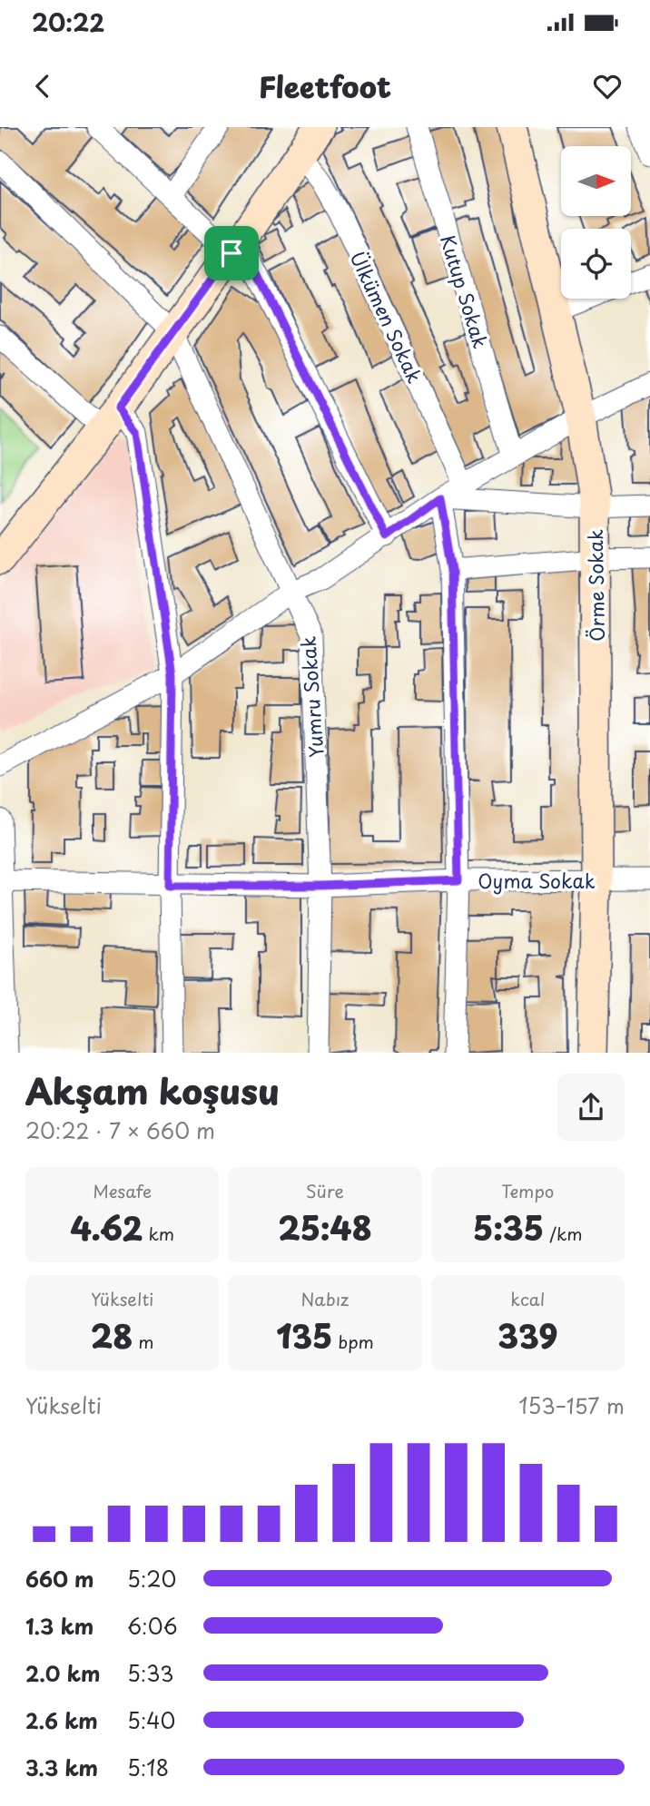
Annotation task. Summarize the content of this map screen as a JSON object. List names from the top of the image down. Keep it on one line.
{"streets":{"main road":["Örme Sokak"],"street":["Kutup Sokak","Ülkümen Sokak","Yumru Sokak","Oyma Sokak"]},"crossings":[["Örme Sokak","Oyma Sokak"],["Yumru Sokak","Oyma Sokak"]],"north":"right","page":{"status":"20:22","header":"Fleetfoot","heading":["Akşam koşusu","20:22 · 7 × 660 m"],"stats":[["Mesafe","4.62 km"],["Süre","25:48"],["Tempo","5:35 /km"],["Yükselti","28 m"],["Nabız","135 bpm"],["kcal","339"]],"chart":["Yükselti","153–157 m"],"list":[{"name":"660 m","note":"5:20"},{"name":"1.3 km","note":"6:06"},{"name":"2.0 km","note":"5:33"},{"name":"2.6 km","note":"5:40"},{"name":"3.3 km","note":"5:18"}]}}
